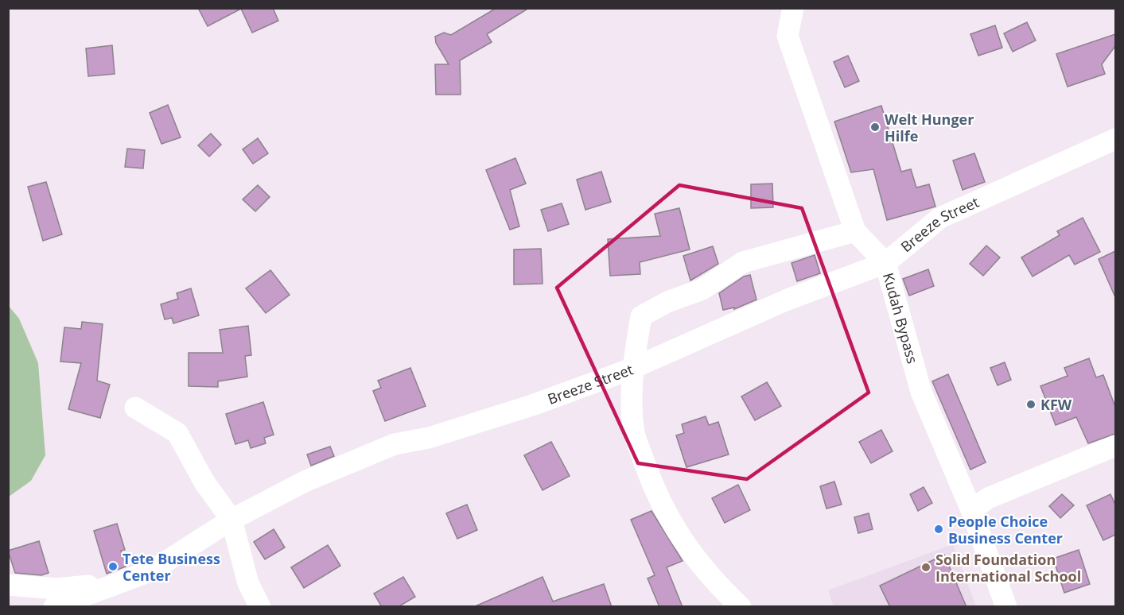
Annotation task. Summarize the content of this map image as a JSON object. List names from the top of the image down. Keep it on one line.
{"streets":{"street":["Breeze Street","Kudah Bypass"]},"crossings":[["Breeze Street","Kudah Bypass"]],"places":["Welt Hunger Hilfe","KFW","People Choice Business Center","Tete Business Center","Solid Foundation International School"]}
